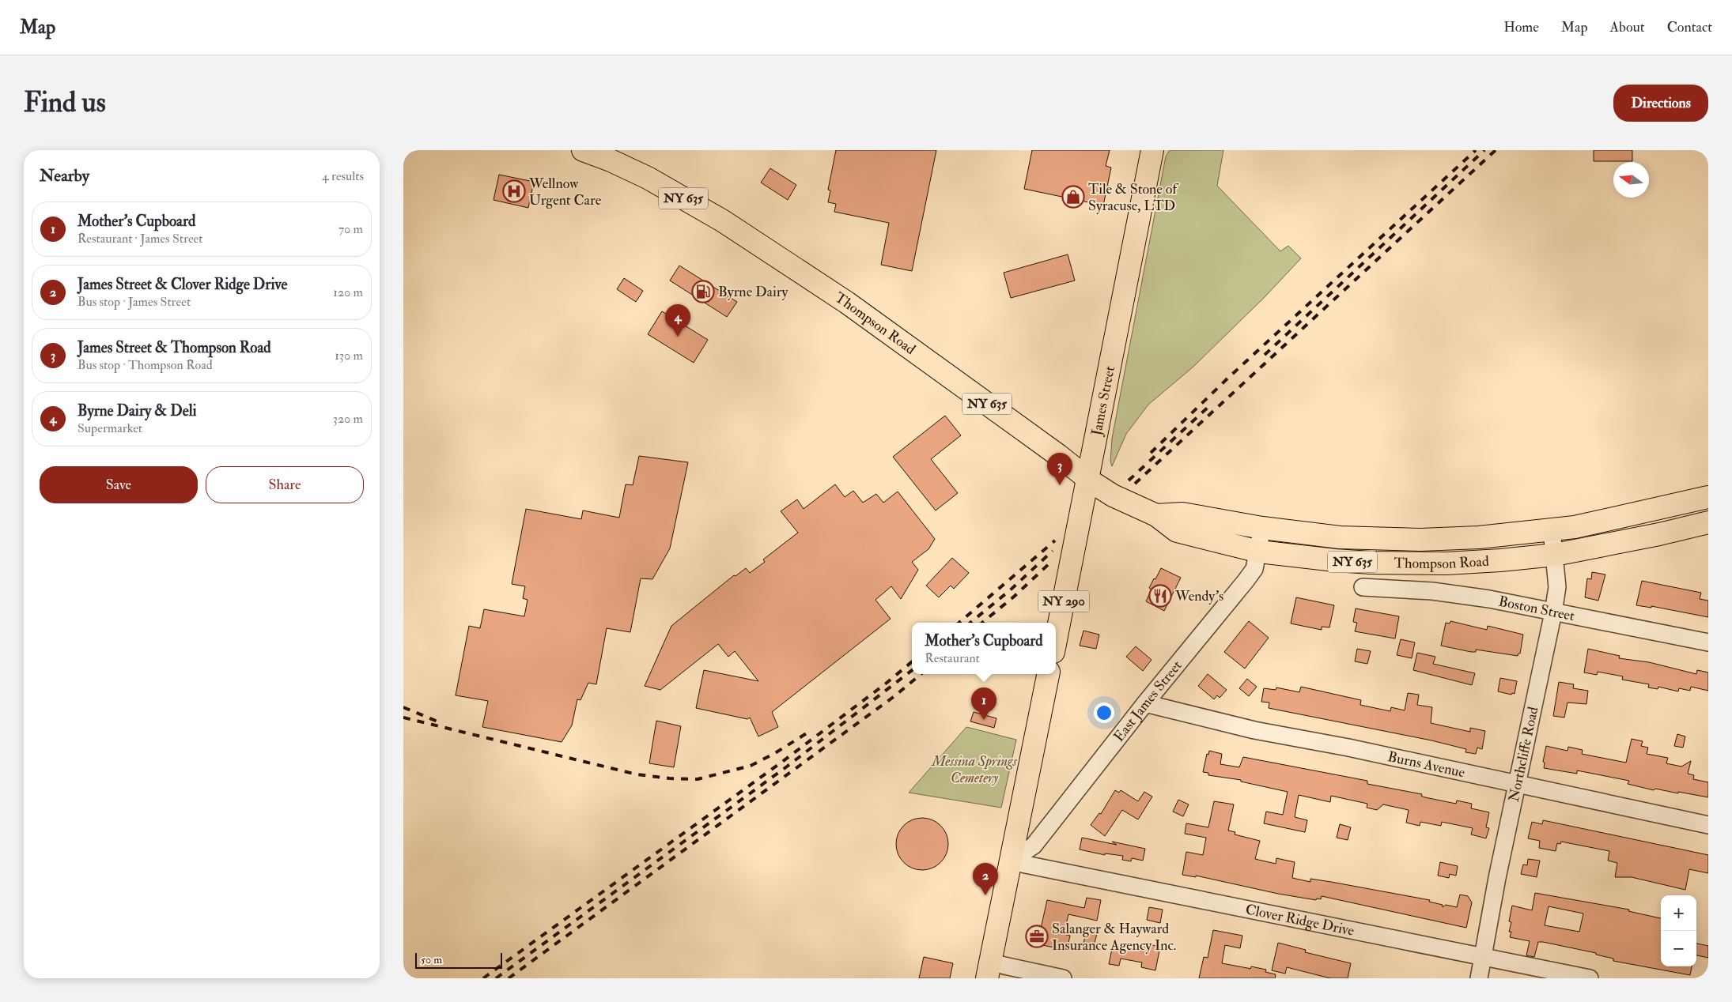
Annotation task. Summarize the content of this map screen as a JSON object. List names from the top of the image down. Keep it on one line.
{"streets":{"main road":["NY 635","Thompson Road","James Street","NY 290"],"street":["Boston Street","East James Street","Northcliffe Road","Burns Avenue","Clover Ridge Drive"]},"crossings":[["Thompson Road","James Street"],["Thompson Road","East James Street"],["Thompson Road","Northcliffe Road"],["Boston Street","Northcliffe Road"],["East James Street","Burns Avenue"],["East James Street","Clover Ridge Drive"],["Northcliffe Road","Burns Avenue"],["Northcliffe Road","Clover Ridge Drive"]],"parks":["Messina Springs Cemetery"],"places":{"hospital":["Wellnow Urgent Care"],"shop":["Tile & Stone of Syracuse, LTD"],"fuel station":["Byrne Dairy"],"restaurant":["Wendy's"],"office":["Salanger & Hayward Insurance Agency Inc."]},"scale_bar":"50 m","north":"left","page":{"header":"Map","nav":["Home","Map","About","Contact"],"buttons":["Directions",["Save","Share"]],"title":"Find us","heading":["Nearby","4 results"],"list":[{"mark":"1","name":"Mother's Cupboard","note":"Restaurant · James Street","value":"70 m"},{"mark":"2","name":"James Street & Clover Ridge Drive","note":"Bus stop · James Street","value":"120 m"},{"mark":"3","name":"James Street & Thompson Road","note":"Bus stop · Thompson Road","value":"130 m"},{"mark":"4","name":"Byrne Dairy & Deli","note":"Supermarket","value":"320 m"}],"pins":["4","3","1","2"],"popup":["Mother's Cupboard","Restaurant"],"map_buttons":["+","−"],"scale":"50 m"}}
